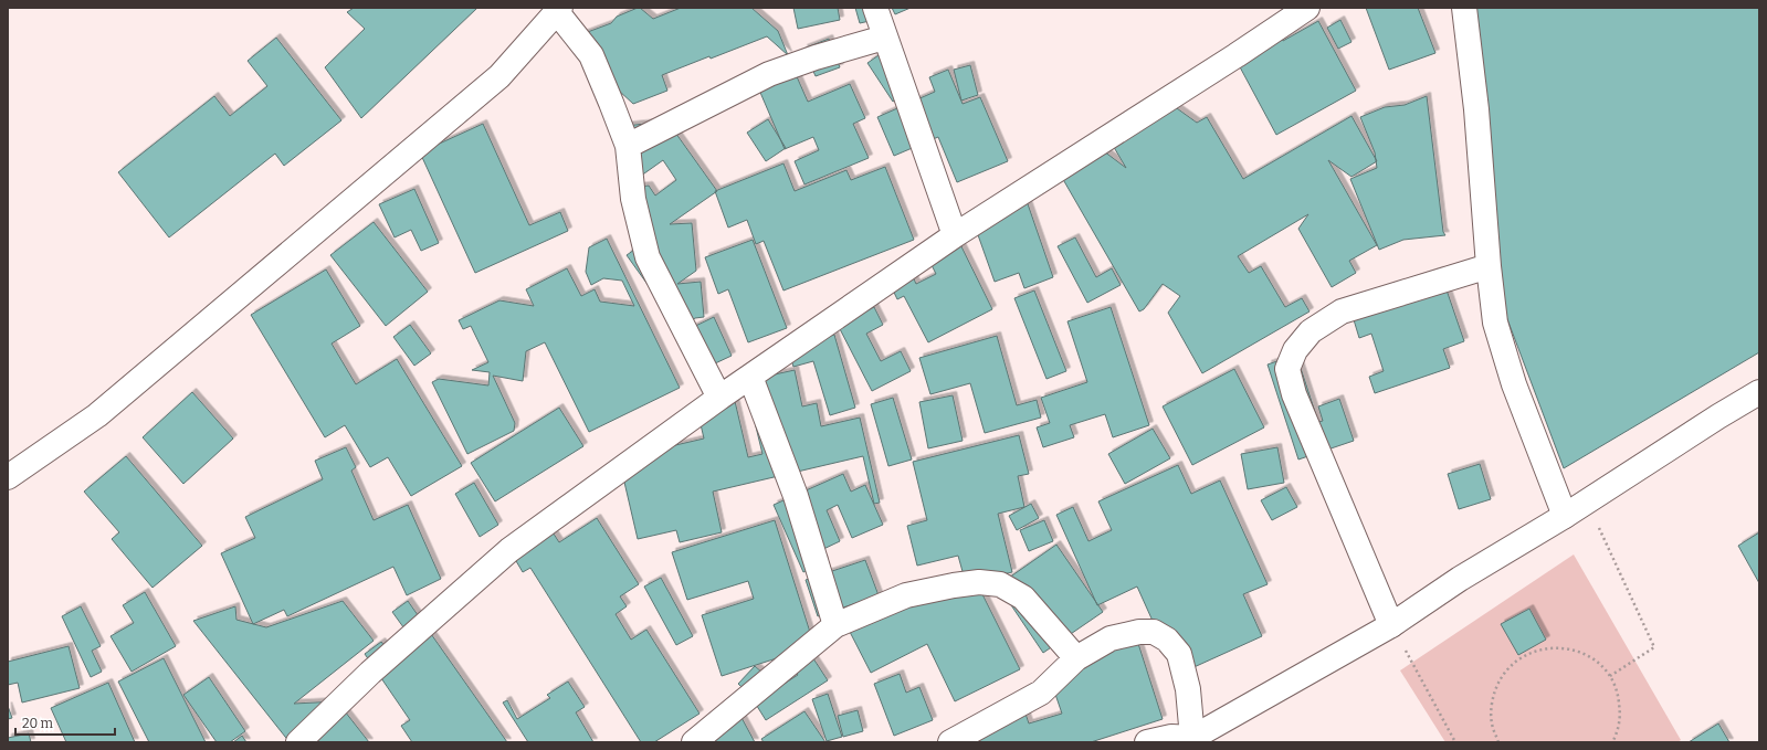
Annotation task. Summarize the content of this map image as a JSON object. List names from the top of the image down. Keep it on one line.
{"scale_bar":"20 m"}
